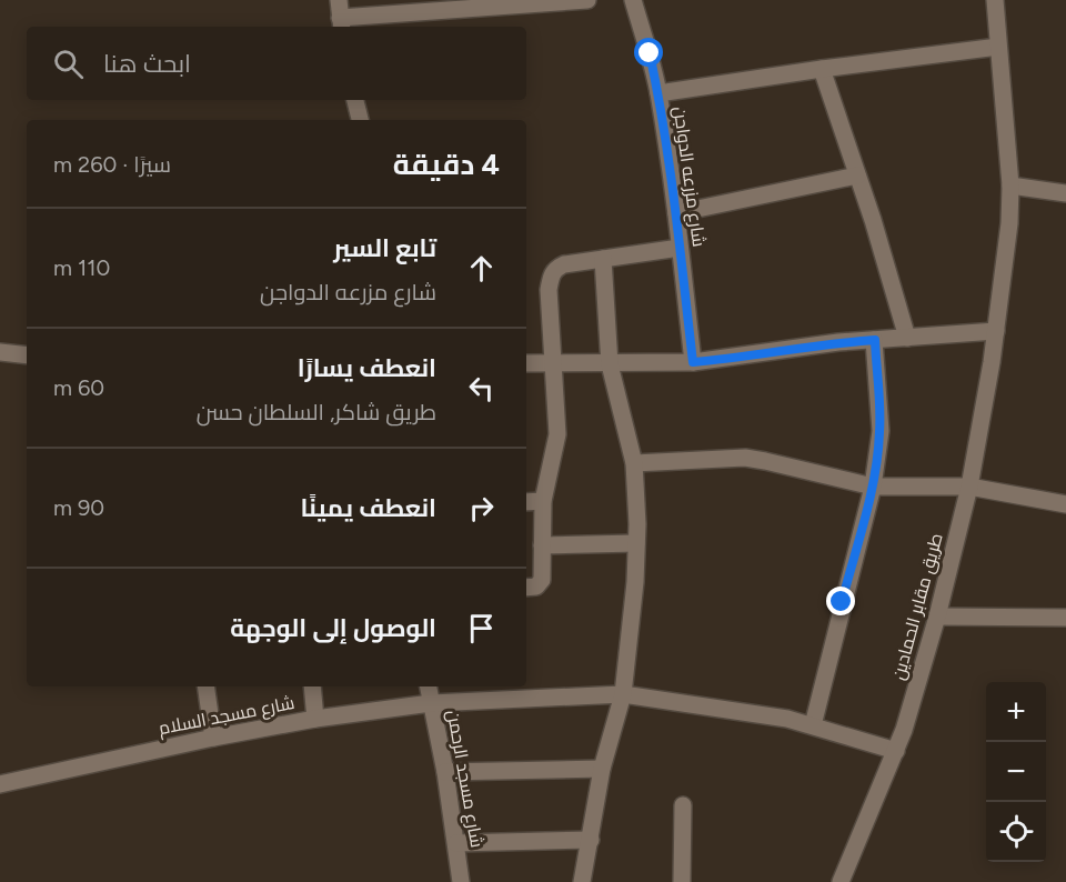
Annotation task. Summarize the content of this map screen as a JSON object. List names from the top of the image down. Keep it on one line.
{"streets":{"street":["شارع مزرعه الدواجن","طريق مقابر الحمادين","شارع مسجد السلام","شارع مسجد الرحمن"]},"crossings":[["طريق مقابر الحمادين","شارع مسجد السلام"],["شارع مسجد السلام","شارع مسجد الرحمن"]],"page":{"search":"ابحث هنا","heading":["4 دقيقة","سيرًا · 260 m"],"list":[["تابع السير","شارع مزرعه الدواجن","110 m"],["انعطف يسارًا","طريق شاكر, السلطان حسن","60 m"],["انعطف يمينًا","90 m"],"الوصول إلى الوجهة"],"map_buttons":["+","−"]}}
